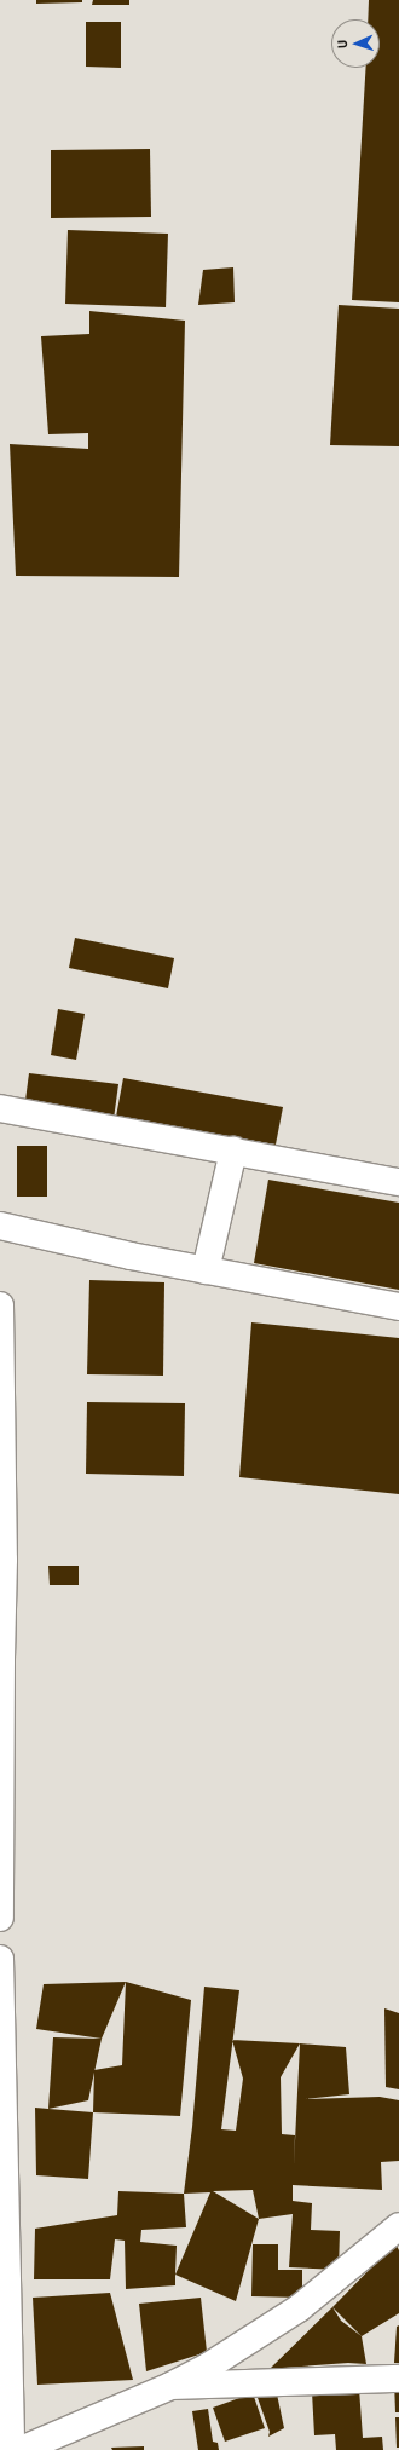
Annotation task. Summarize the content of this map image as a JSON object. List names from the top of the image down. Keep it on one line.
{"north":"left"}
